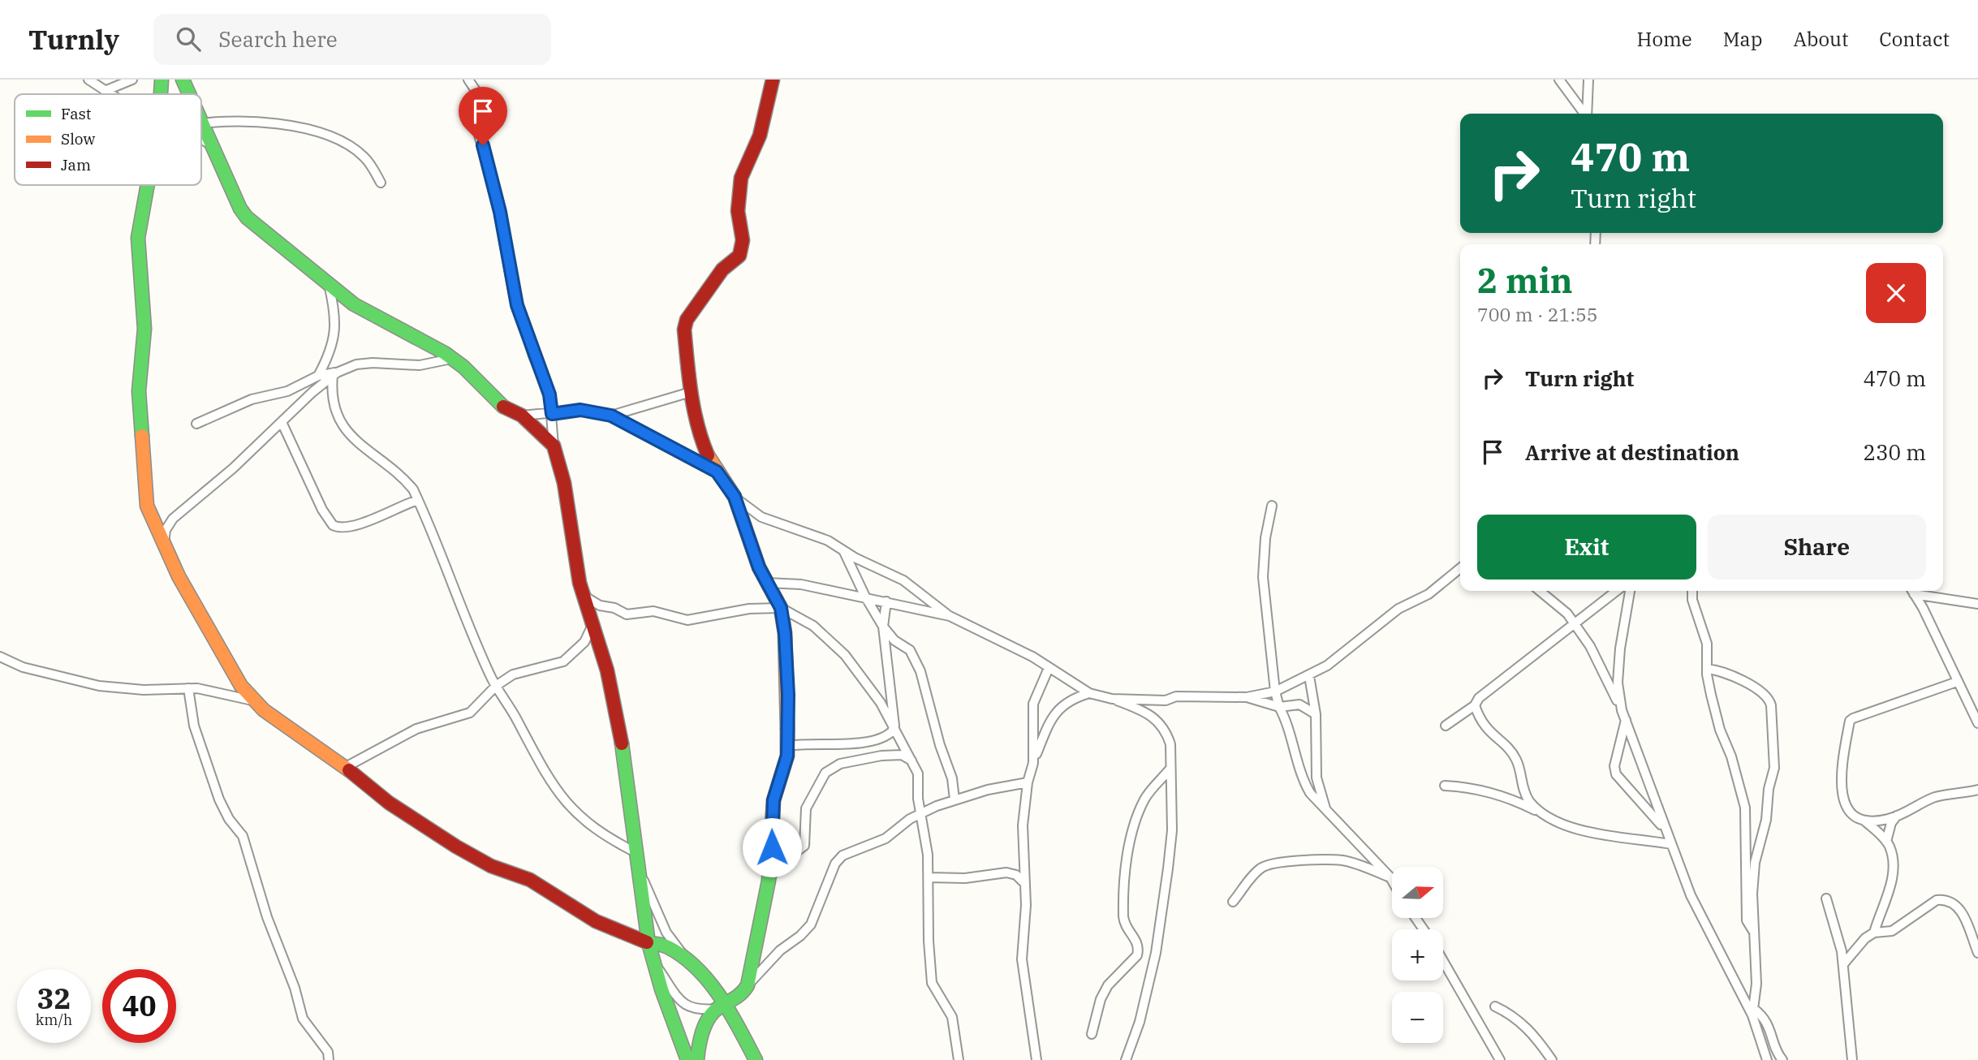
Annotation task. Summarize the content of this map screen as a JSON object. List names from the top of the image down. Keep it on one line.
{"legend":["Fast","Slow","Jam"],"north":"right","page":{"header":"Turnly","search":"Search here","nav":["Home","Map","About","Contact"],"turn":["470 m","Turn right"],"heading":["2 min","700 m · 21:55"],"list":[{"name":"Turn right","value":"470 m"},{"name":"Arrive at destination","value":"230 m"}],"buttons":["Exit","Share"],"map_buttons":["+","−"],"speed":"32 km/h","limit":"40"}}
